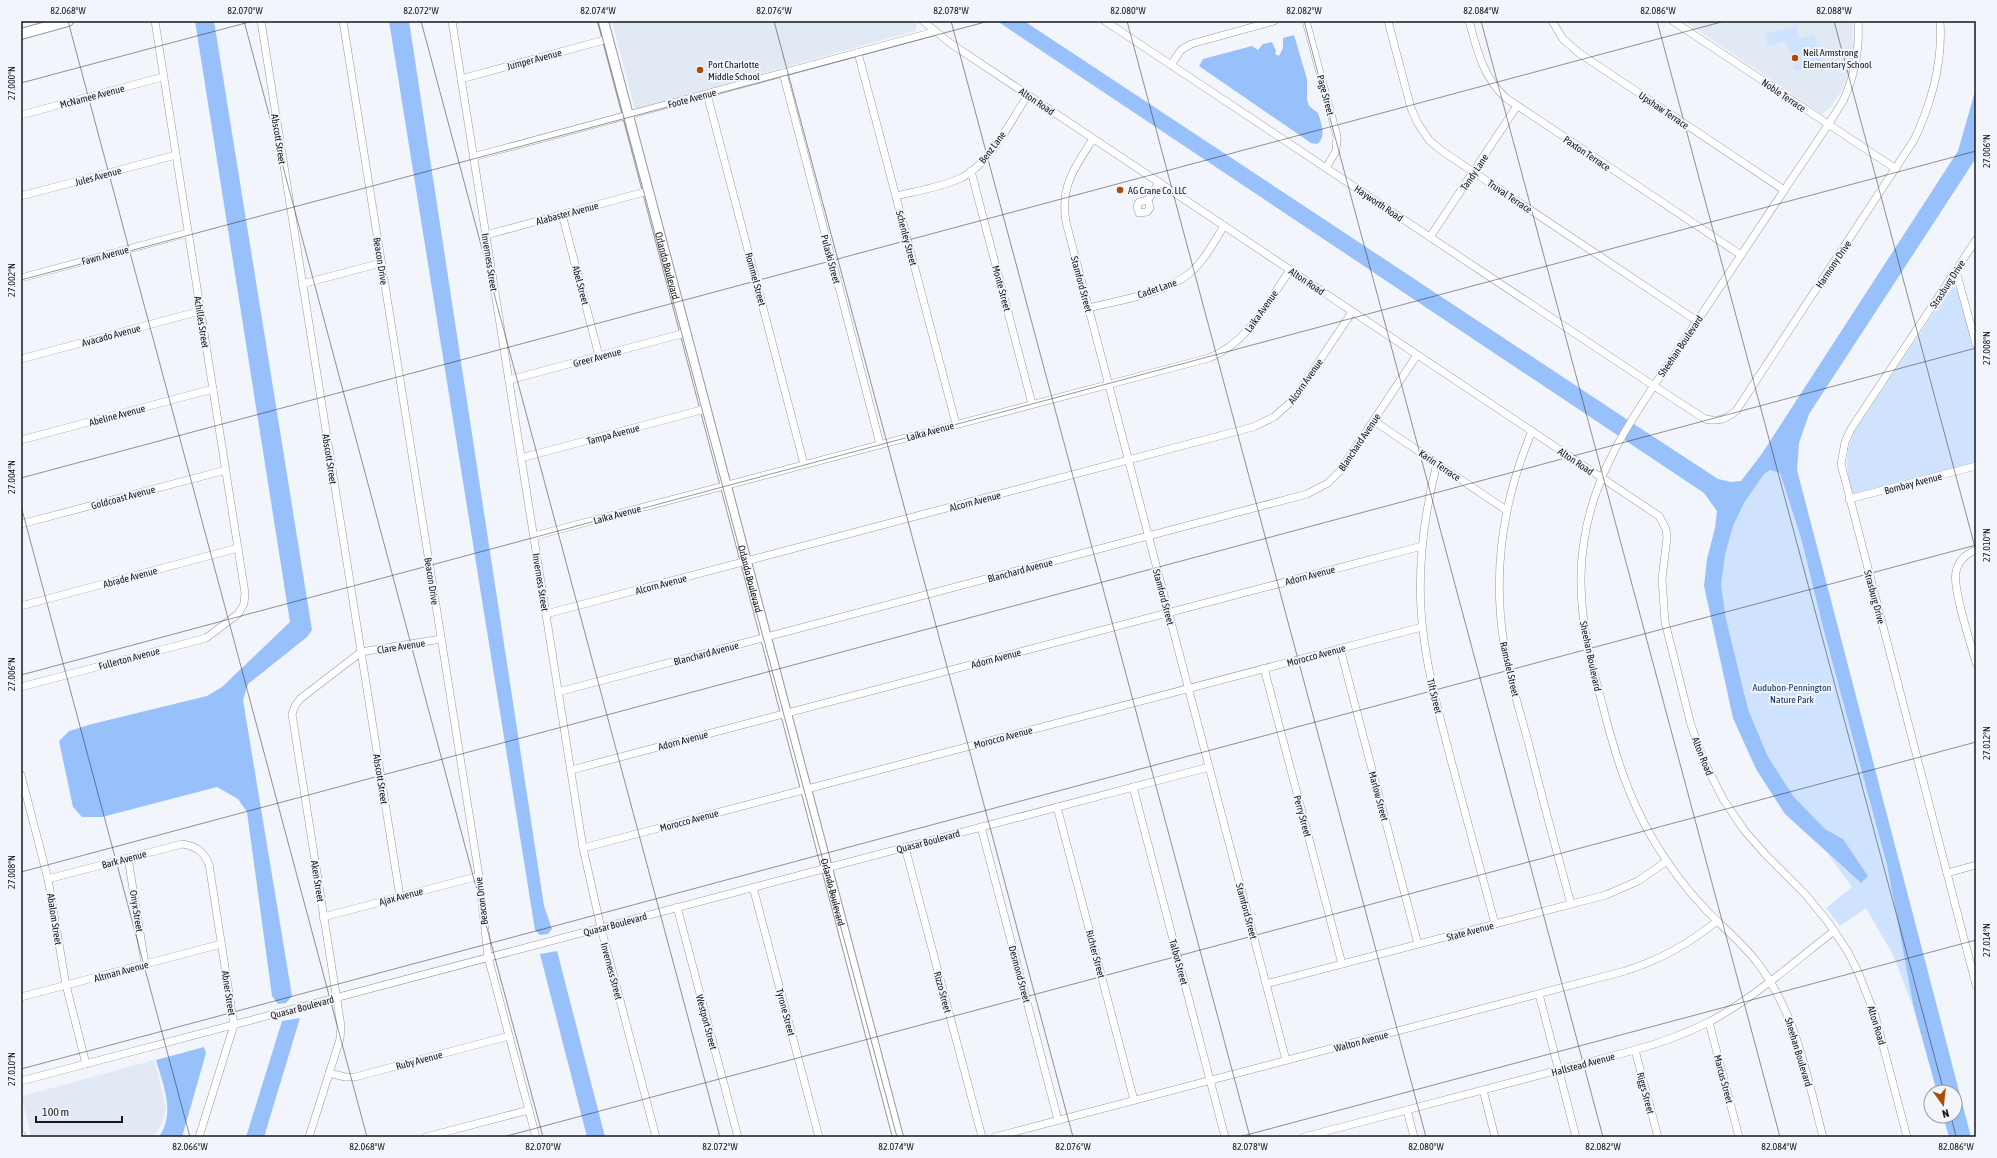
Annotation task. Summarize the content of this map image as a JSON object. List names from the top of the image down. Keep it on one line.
{"streets":{"street":["Jumper Avenue","Page Street","Noble Terrace","McNamee Avenue","Foote Avenue","Alton Road","Upshaw Terrace","Abscott Street","Benz Lane","Paxton Terrace","Tandy Lane","Jules Avenue","Truval Terrace","Hayworth Road","Alabaster Avenue","Schenley Street","Fawn Avenue","Pulaski Street","Beacon Drive","Inverness Street","Harmony Drive","Orlando Boulevard","Rommel Street","Stamford Street","Strasburg Drive","Abel Street","Monte Street","Cadet Lane","Laika Avenue","Achilles Street","Avacado Avenue","Sheehan Boulevard","Greer Avenue","Alcorn Avenue","Abeline Avenue","Tampa Avenue","Blanchard Avenue","Karin Terrace","Bombay Avenue","Goldcoast Avenue","Adorn Avenue","Abrade Avenue","Clare Avenue","Morocco Avenue","Fullerton Avenue","Ramsdel Street","Tift Street","Marlow Street","Perry Street","Quasar Boulevard","Bark Avenue","Aken Street","Ajax Avenue","Onyx Street","Abalom Street","State Avenue","Richter Street","Talbot Street","Altman Avenue","Desmond Street","Rizzo Street","Abner Street","Tyrone Street","Westport Street","Walton Avenue","Ruby Avenue","Hallstead Avenue","Marcus Street","Riggs Street"]},"crossings":[["Jumper Avenue","Inverness Street"],["Jumper Avenue","Orlando Boulevard"],["Page Street","Hayworth Road"],["Noble Terrace","Harmony Drive"],["Noble Terrace","Sheehan Boulevard"],["McNamee Avenue","Achilles Street"],["Foote Avenue","Alton Road"],["Foote Avenue","Schenley Street"],["Foote Avenue","Pulaski Street"],["Foote Avenue","Inverness Street"],["Foote Avenue","Orlando Boulevard"],["Foote Avenue","Rommel Street"],["Alton Road","Benz Lane"],["Alton Road","Stamford Street"],["Alton Road","Cadet Lane"],["Alton Road","Laika Avenue"],["Alton Road","Sheehan Boulevard"],["Alton Road","Alcorn Avenue"],["Alton Road","Blanchard Avenue"],["Alton Road","Ramsdel Street"],["Alton Road","Hallstead Avenue"],["Upshaw Terrace","Sheehan Boulevard"],["Abscott Street","Clare Avenue"],["Abscott Street","Aken Street"],["Abscott Street","Ajax Avenue"],["Benz Lane","Schenley Street"],["Benz Lane","Monte Street"],["Paxton Terrace","Tandy Lane"],["Paxton Terrace","Sheehan Boulevard"],["Tandy Lane","Truval Terrace"],["Tandy Lane","Hayworth Road"],["Jules Avenue","Achilles Street"],["Truval Terrace","Sheehan Boulevard"],["Hayworth Road","Harmony Drive"],["Hayworth Road","Sheehan Boulevard"],["Alabaster Avenue","Inverness Street"],["Alabaster Avenue","Orlando Boulevard"],["Alabaster Avenue","Abel Street"],["Schenley Street","Laika Avenue"],["Fawn Avenue","Achilles Street"],["Pulaski Street","Laika Avenue"],["Beacon Drive","Clare Avenue"],["Beacon Drive","Quasar Boulevard"],["Beacon Drive","Ajax Avenue"],["Beacon Drive","Ruby Avenue"],["Inverness Street","Laika Avenue"],["Inverness Street","Greer Avenue"],["Inverness Street","Alcorn Avenue"],["Inverness Street","Tampa Avenue"],["Inverness Street","Blanchard Avenue"],["Inverness Street","Adorn Avenue"],["Inverness Street","Morocco Avenue"],["Inverness Street","Quasar Boulevard"],["Harmony Drive","Sheehan Boulevard"],["Orlando Boulevard","Laika Avenue"],["Orlando Boulevard","Greer Avenue"],["Orlando Boulevard","Alcorn Avenue"],["Orlando Boulevard","Tampa Avenue"],["Orlando Boulevard","Blanchard Avenue"],["Orlando Boulevard","Adorn Avenue"],["Orlando Boulevard","Morocco Avenue"],["Orlando Boulevard","Quasar Boulevard"],["Rommel Street","Laika Avenue"],["Stamford Street","Cadet Lane"],["Stamford Street","Laika Avenue"],["Stamford Street","Alcorn Avenue"],["Stamford Street","Blanchard Avenue"],["Stamford Street","Adorn Avenue"],["Stamford Street","Morocco Avenue"],["Stamford Street","Quasar Boulevard"],["Stamford Street","State Avenue"],["Stamford Street","Walton Avenue"],["Strasburg Drive","Bombay Avenue"],["Abel Street","Greer Avenue"],["Monte Street","Laika Avenue"],["Achilles Street","Avacado Avenue"],["Achilles Street","Abeline Avenue"],["Achilles Street","Goldcoast Avenue"],["Achilles Street","Abrade Avenue"],["Achilles Street","Fullerton Avenue"],["Sheehan Boulevard","State Avenue"],["Sheehan Boulevard","Walton Avenue"],["Sheehan Boulevard","Hallstead Avenue"],["Blanchard Avenue","Karin Terrace"],["Karin Terrace","Ramsdel Street"],["Karin Terrace","Tift Street"],["Adorn Avenue","Tift Street"],["Clare Avenue","Aken Street"],["Morocco Avenue","Tift Street"],["Morocco Avenue","Marlow Street"],["Morocco Avenue","Perry Street"],["Ramsdel Street","State Avenue"],["Tift Street","State Avenue"],["Marlow Street","State Avenue"],["Perry Street","State Avenue"],["Quasar Boulevard","Aken Street"],["Quasar Boulevard","Abalom Street"],["Quasar Boulevard","Richter Street"],["Quasar Boulevard","Talbot Street"],["Quasar Boulevard","Desmond Street"],["Quasar Boulevard","Rizzo Street"],["Quasar Boulevard","Abner Street"],["Quasar Boulevard","Tyrone Street"],["Quasar Boulevard","Westport Street"],["Bark Avenue","Onyx Street"],["Bark Avenue","Abalom Street"],["Bark Avenue","Abner Street"],["Aken Street","Ajax Avenue"],["Aken Street","Ruby Avenue"],["Onyx Street","Altman Avenue"],["Abalom Street","Altman Avenue"],["Richter Street","Walton Avenue"],["Talbot Street","Walton Avenue"],["Altman Avenue","Abner Street"],["Desmond Street","Walton Avenue"],["Hallstead Avenue","Marcus Street"],["Hallstead Avenue","Riggs Street"]],"parks":["Audubon-Pennington Nature Park"],"places":["Neil Armstrong Elementary School","Port Charlotte Middle School","AG Crane Co. LLC"],"scale_bar":"100 m","north":"bottom","coordinates":["82.068°W","82.070°W","82.072°W","82.074°W","82.076°W","82.078°W","82.080°W","82.082°W","82.084°W","82.086°W","82.088°W","27.000°N","27.006°N","27.002°N","27.008°N","27.004°N","27.010°N","27.012°N","27.014°N","82.066°W"]}
